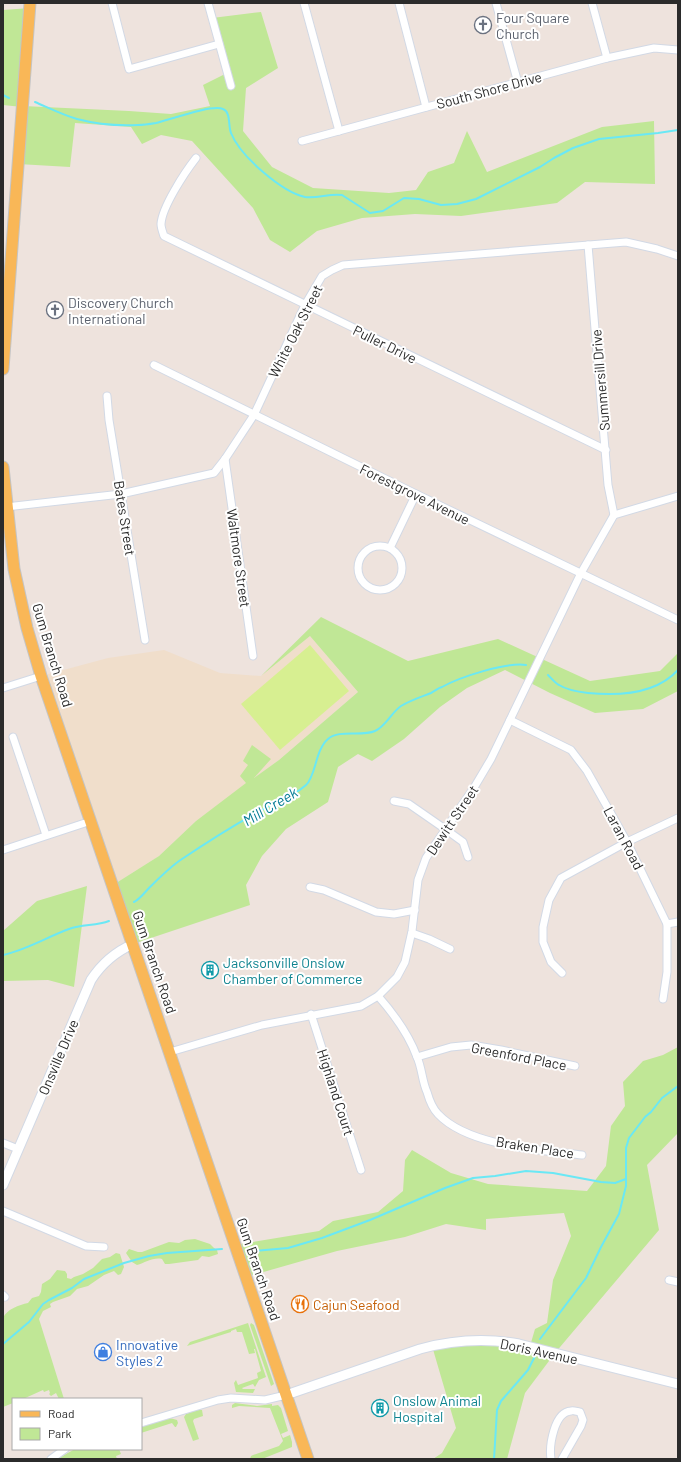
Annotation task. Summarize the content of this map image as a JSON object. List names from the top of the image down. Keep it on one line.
{"streets":{"main road":["Gum Branch Road"],"street":["South Shore Drive","White Oak Street","Puller Drive","Summersill Drive","Forestgrove Avenue","Bates Street","Waltmore Street","Dewitt Street","Laran Road","Greenford Place","Onsville Drive","Highland Court","Braken Place","Doris Avenue"]},"crossings":[["White Oak Street","Puller Drive"],["White Oak Street","Summersill Drive"],["White Oak Street","Forestgrove Avenue"],["White Oak Street","Bates Street"],["White Oak Street","Waltmore Street"],["White Oak Street","Gum Branch Road"],["Puller Drive","Summersill Drive"],["Summersill Drive","Dewitt Street"],["Forestgrove Avenue","Dewitt Street"],["Gum Branch Road","Dewitt Street"],["Gum Branch Road","Onsville Drive"],["Gum Branch Road","Doris Avenue"],["Dewitt Street","Laran Road"],["Dewitt Street","Highland Court"],["Dewitt Street","Braken Place"],["Greenford Place","Braken Place"]],"water":["Mill Creek"],"places":{"church":["Four Square Church","Discovery Church International"],"building":["Jacksonville Onslow Chamber of Commerce","Onslow Animal Hospital"],"restaurant":["Cajun Seafood"],"shop":["Innovative Styles 2"]},"legend":["Road","Park"]}
